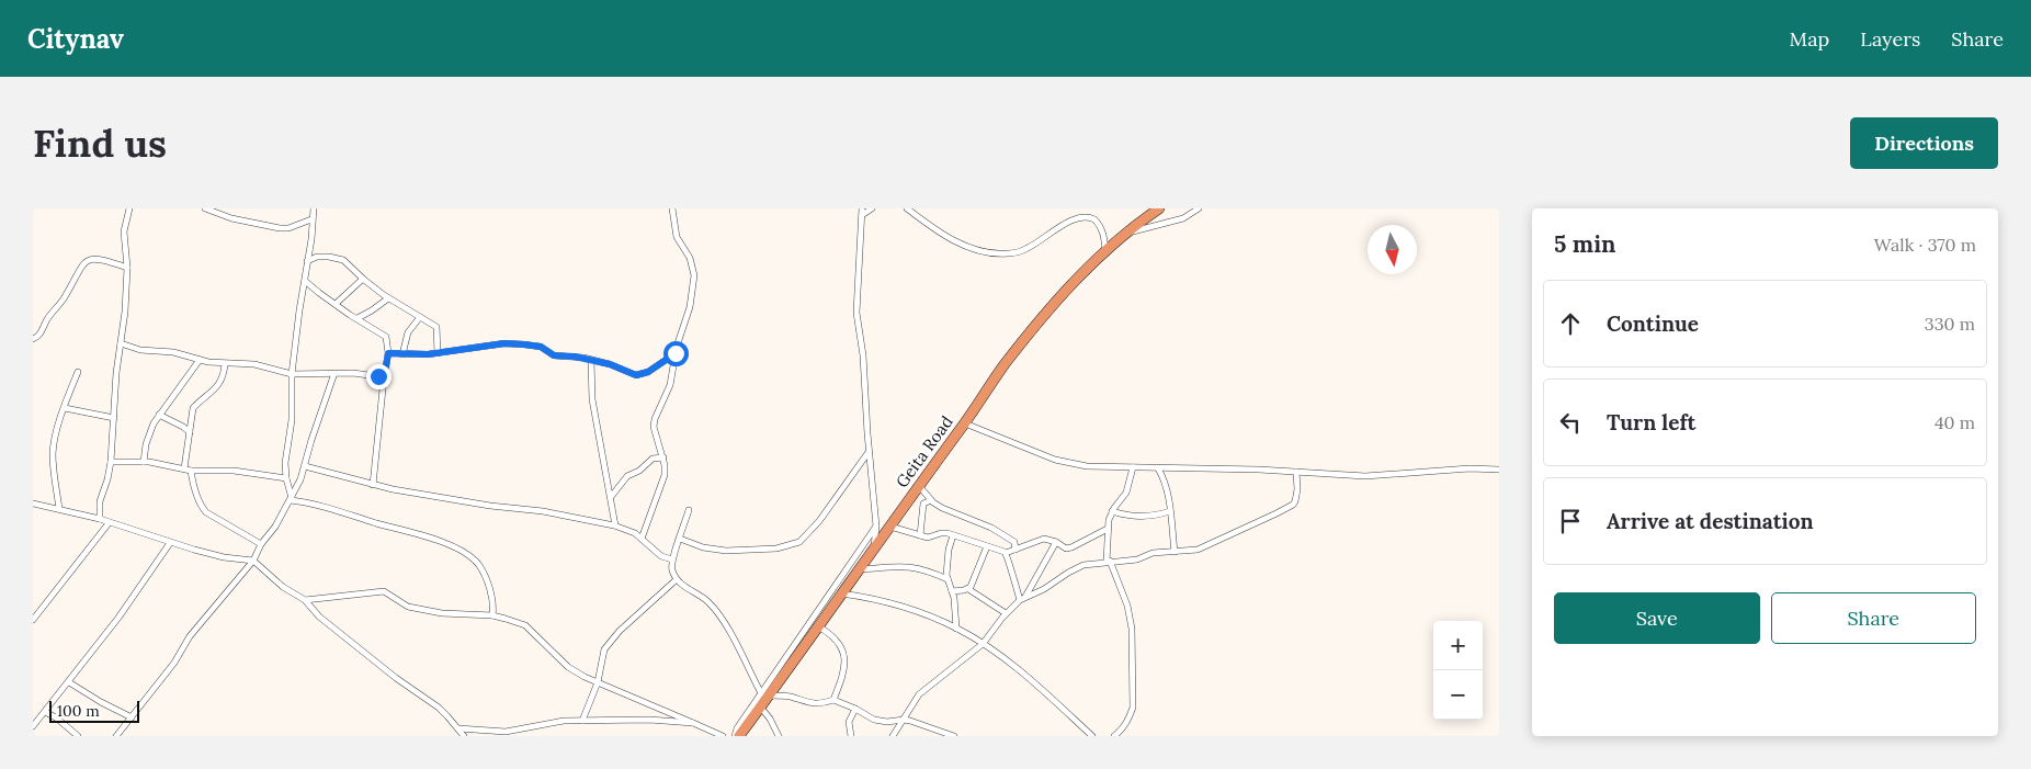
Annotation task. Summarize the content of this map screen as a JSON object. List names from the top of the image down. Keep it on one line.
{"streets":{"highway":["Geita Road"]},"scale_bar":"100 m","north":"bottom","page":{"header":"Citynav","nav":["Map","Layers","Share"],"buttons":["Directions",["Save","Share"]],"title":"Find us","heading":["5 min","Walk · 370 m"],"list":[["Continue","330 m"],["Turn left","40 m"],"Arrive at destination"],"map_buttons":["+","−"],"scale":"100 m"}}
